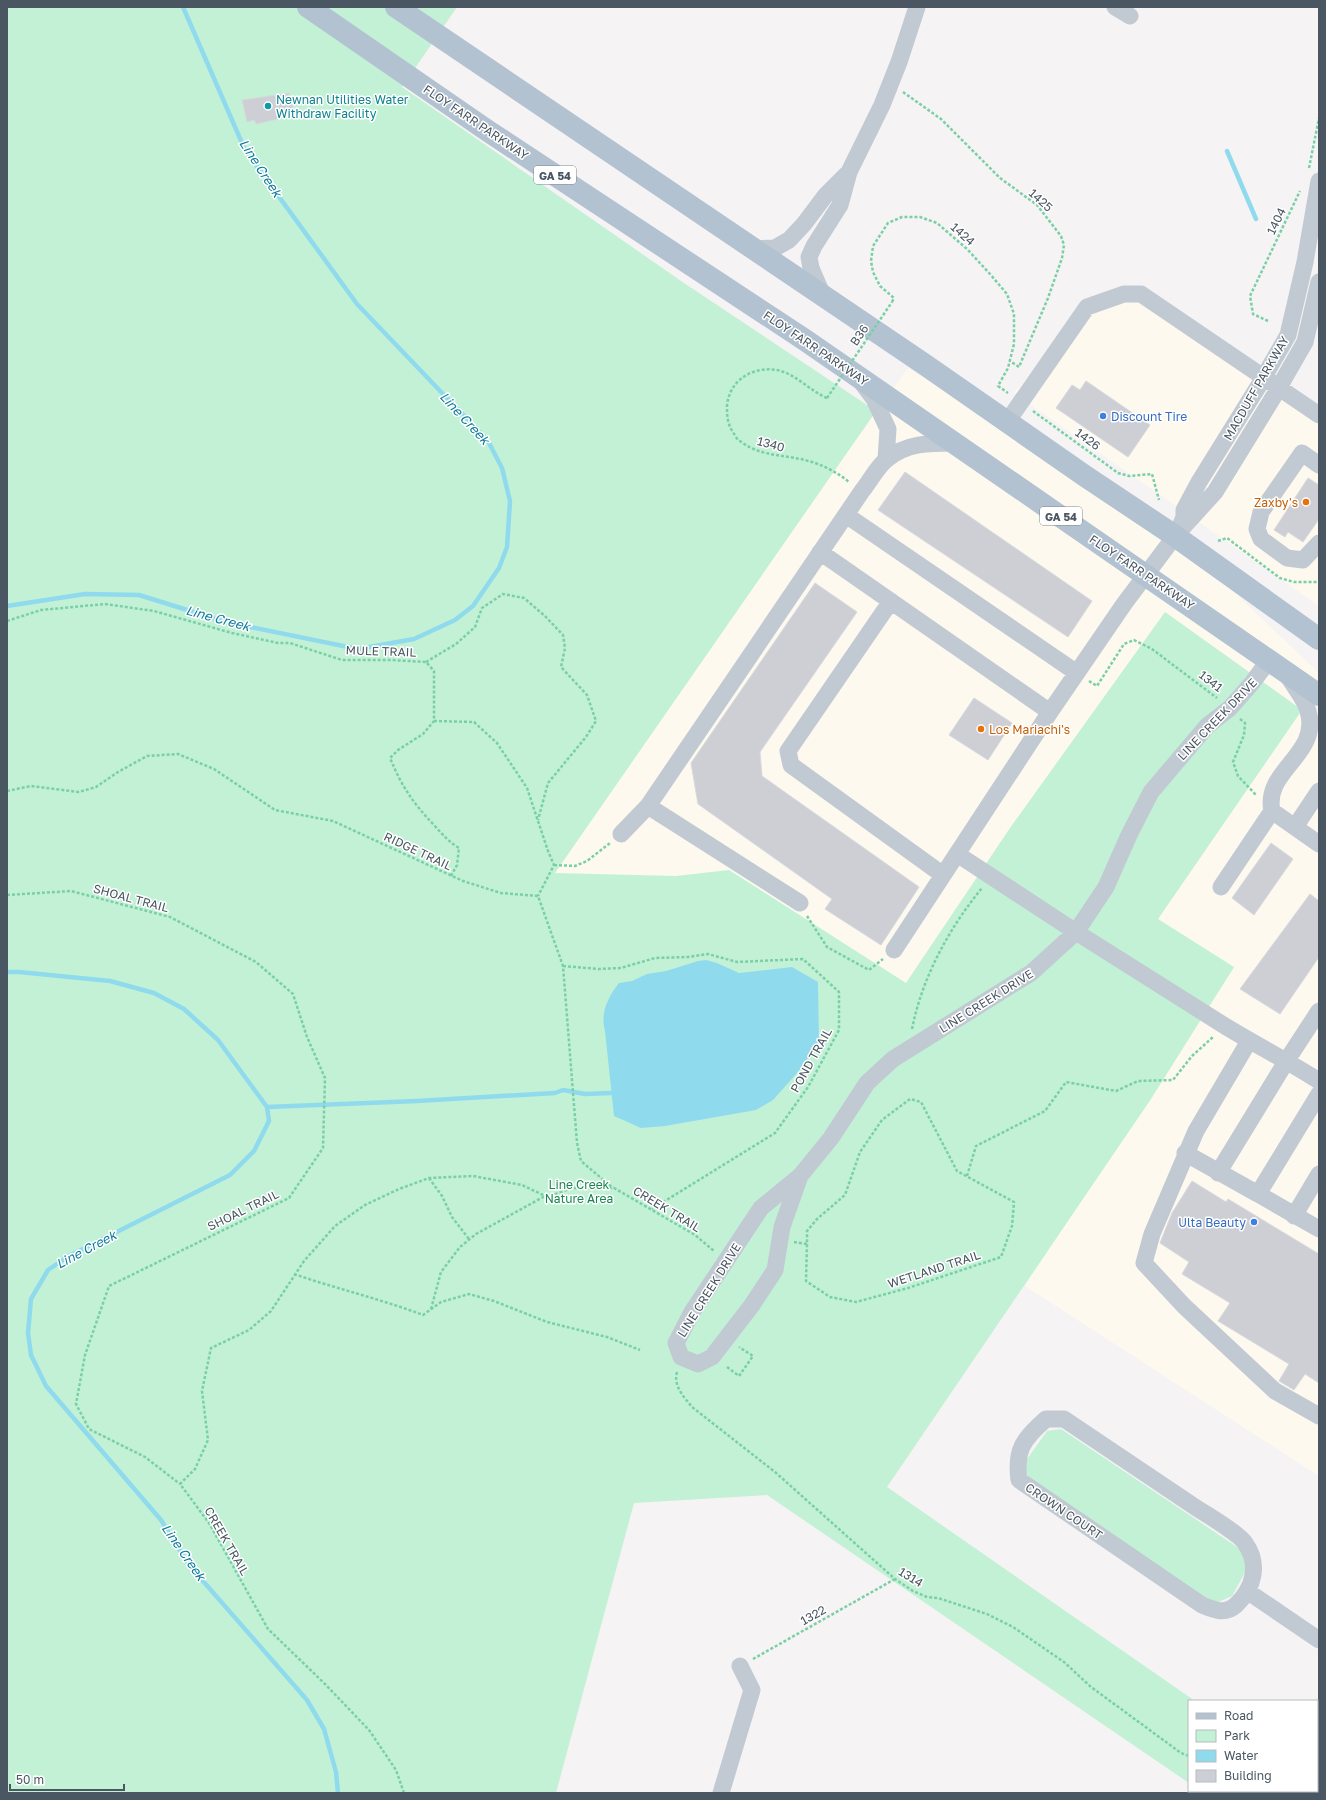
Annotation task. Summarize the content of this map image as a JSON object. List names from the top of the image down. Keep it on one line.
{"streets":{"main road":["FLOY FARR PARKWAY","GA 54"],"street":["MACDUFF PARKWAY","LINE CREEK DRIVE","CROWN COURT"],"path":["1425","1404","1424","B36","1426","1340","MULE TRAIL","1341","RIDGE TRAIL","SHOAL TRAIL","POND TRAIL","CREEK TRAIL","WETLAND TRAIL","1314","1322"]},"crossings":[["FLOY FARR PARKWAY","MACDUFF PARKWAY"],["FLOY FARR PARKWAY","LINE CREEK DRIVE"],["1425","1424"],["1424","B36"],["1424","1426"],["B36","1340"],["MACDUFF PARKWAY","1341"],["1341","LINE CREEK DRIVE"],["LINE CREEK DRIVE","CREEK TRAIL"],["LINE CREEK DRIVE","1314"],["SHOAL TRAIL","CREEK TRAIL"],["POND TRAIL","CREEK TRAIL"],["1314","1322"]],"water":["Line Creek"],"parks":["Line Creek Nature Area"],"places":["Newnan Utilities Water Withdraw Facility","Discount Tire","Zaxby's","Los Mariachi's","Ulta Beauty"],"legend":["Road","Park","Water","Building"],"scale_bar":"50 m"}
